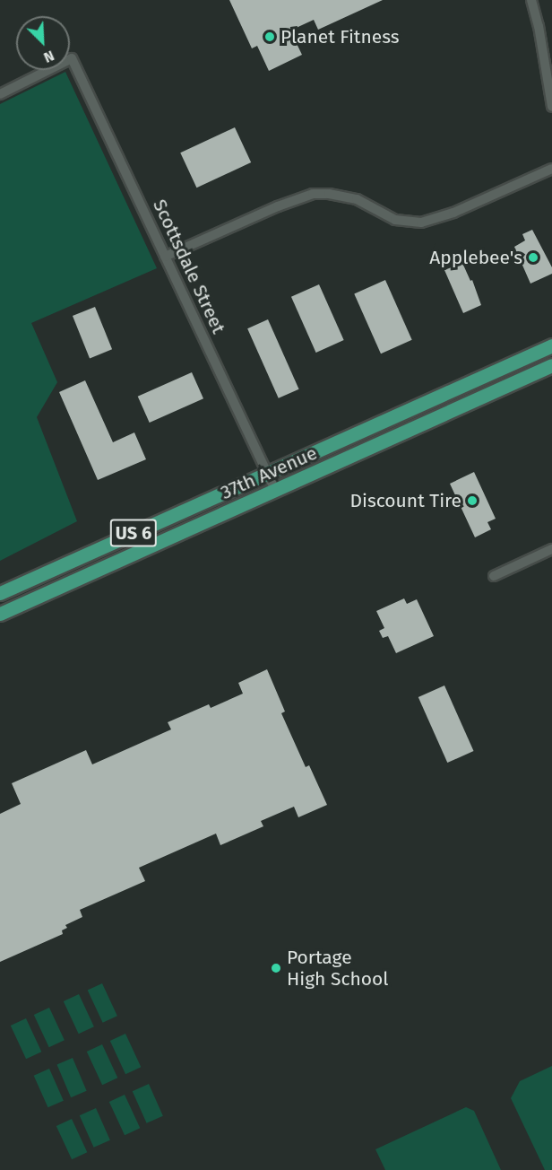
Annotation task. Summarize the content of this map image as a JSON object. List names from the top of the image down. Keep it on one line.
{"streets":{"main road":["37th Avenue","US 6"],"street":["Scottsdale Street"]},"crossings":[["Scottsdale Street","37th Avenue"]],"places":["Planet Fitness","Applebee's","Discount Tire","Portage High School"],"north":"bottom right"}
